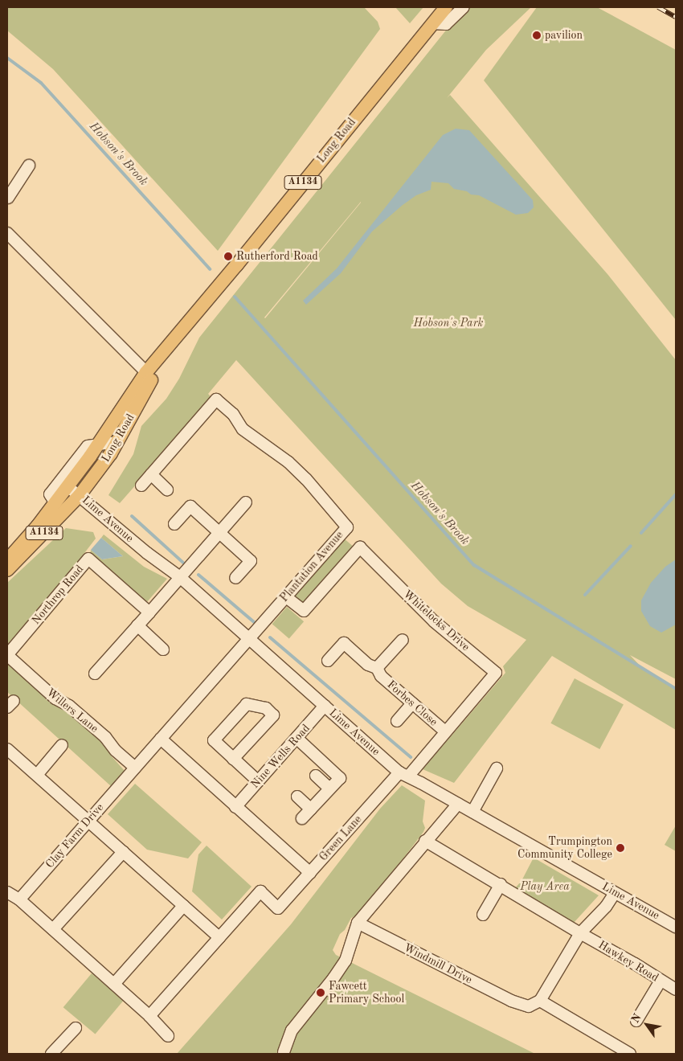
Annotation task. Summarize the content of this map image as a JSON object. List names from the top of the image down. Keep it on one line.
{"streets":{"main road":["Long Road","A1134"],"street":["Lime Avenue","Plantation Avenue","Northrop Road","Whitelocks Drive","Forbes Close","Willers Lane","Nine Wells Road","Clay Farm Drive","Green Lane","Hawkey Road","Windmill Drive"]},"crossings":[["Long Road","Lime Avenue"],["Lime Avenue","Plantation Avenue"],["Lime Avenue","Whitelocks Drive"],["Lime Avenue","Nine Wells Road"],["Lime Avenue","Clay Farm Drive"],["Lime Avenue","Green Lane"],["Plantation Avenue","Whitelocks Drive"],["Plantation Avenue","Clay Farm Drive"],["Northrop Road","Willers Lane"],["Whitelocks Drive","Forbes Close"],["Whitelocks Drive","Green Lane"],["Willers Lane","Clay Farm Drive"]],"water":["Hobson's Brook"],"parks":["Hobson's Park","Play Area"],"places":["pavilion","Rutherford Road","Trumpington Community College","Fawcett Primary School"],"north":"top left"}
